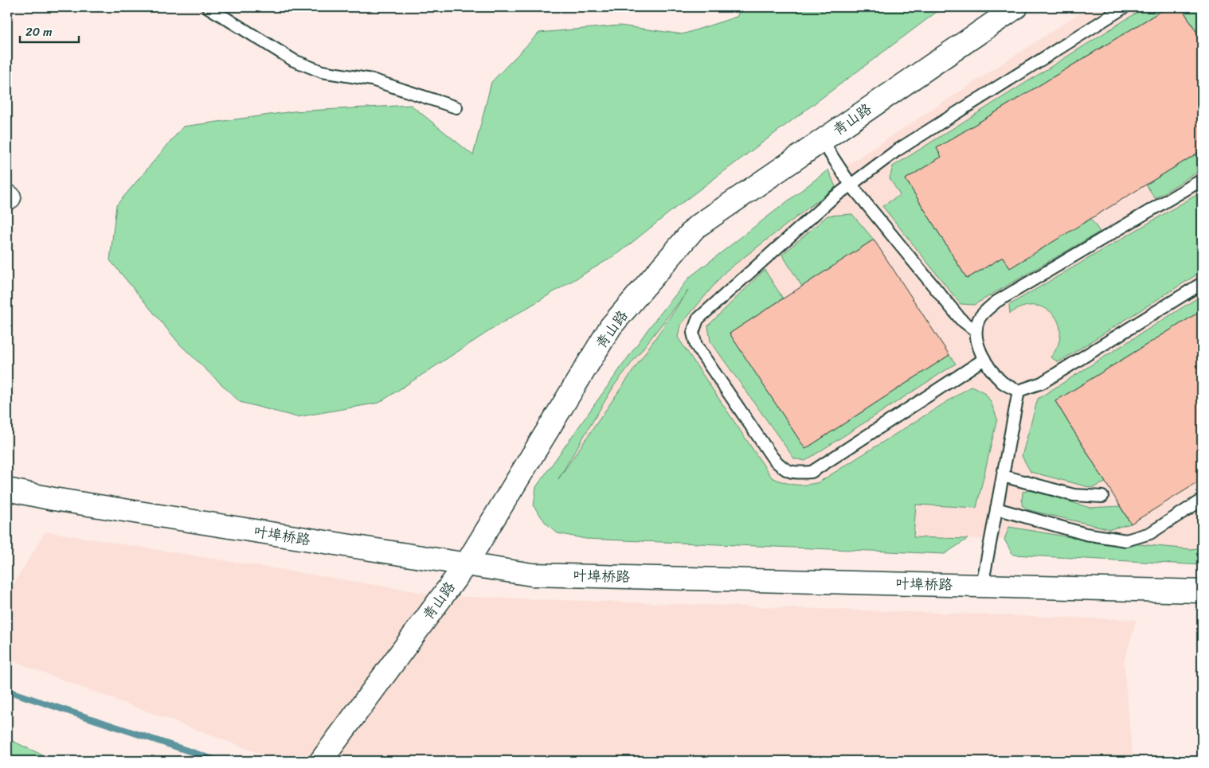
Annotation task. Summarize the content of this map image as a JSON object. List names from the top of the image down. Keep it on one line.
{"streets":{"street":["青山路","叶埠桥路"]},"crossings":[["青山路","叶埠桥路"]],"scale_bar":"20 m"}
